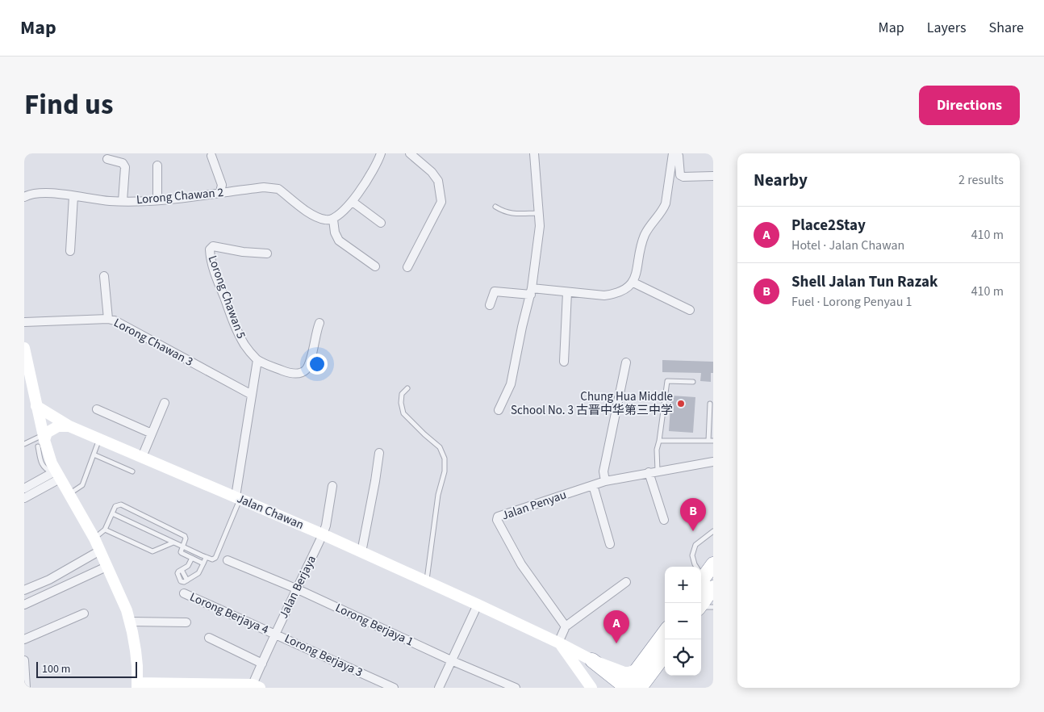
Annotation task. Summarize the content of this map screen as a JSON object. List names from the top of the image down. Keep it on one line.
{"streets":{"street":["Lorong Chawan 2","Lorong Chawan 5","Lorong Chawan 3","Jalan Penyau","Jalan Chawan","Jalan Berjaya","Lorong Berjaya 4","Lorong Berjaya 1","Lorong Berjaya 3"]},"crossings":[["Jalan Chawan","Jalan Berjaya"],["Jalan Berjaya","Lorong Berjaya 4"],["Jalan Berjaya","Lorong Berjaya 1"],["Jalan Berjaya","Lorong Berjaya 3"],["Lorong Berjaya 4","Lorong Berjaya 3"]],"places":["Chung Hua Middle School No. 3 古晋中华第三中学"],"scale_bar":"100 m","page":{"header":"Map","nav":["Map","Layers","Share"],"title":"Find us","buttons":"Directions","heading":["Nearby","2 results"],"list":[{"mark":"A","name":"Place2Stay","note":"Hotel · Jalan Chawan","value":"410 m"},{"mark":"B","name":"Shell Jalan Tun Razak","note":"Fuel · Lorong Penyau 1","value":"410 m"}],"pins":["B","A"],"map_buttons":["+","−"],"scale":"100 m"}}
